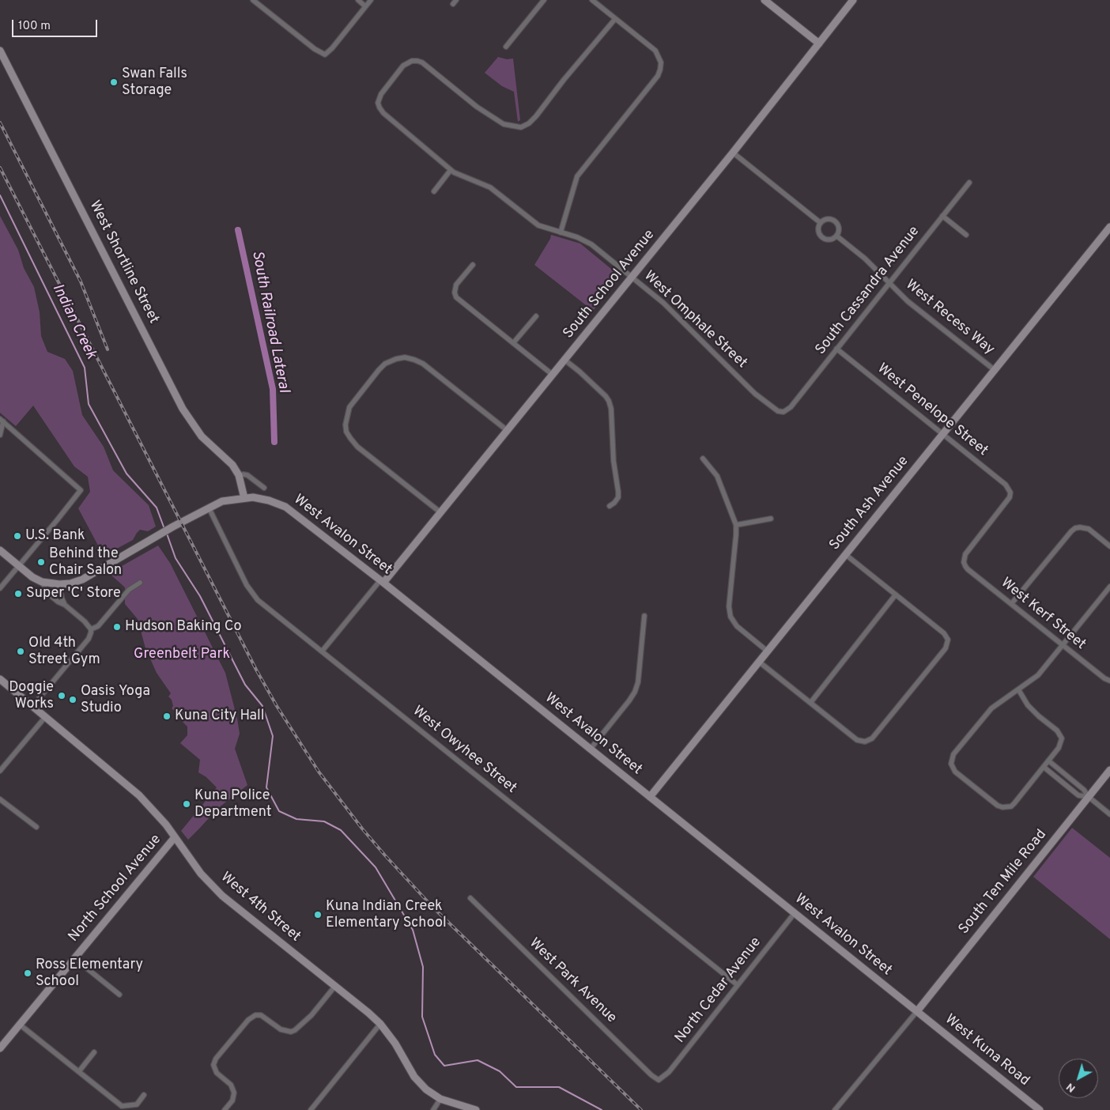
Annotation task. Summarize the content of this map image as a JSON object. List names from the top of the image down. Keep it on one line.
{"streets":{"street":["West Shortline Street","South School Avenue","South Cassandra Avenue","West Recess Way","West Omphale Street","West Penelope Street","South Ash Avenue","West Avalon Street","West Kerf Street","West Owyhee Street","South Ten Mile Road","North School Avenue","West 4th Street","West Park Avenue","North Cedar Avenue","West Kuna Road"]},"crossings":[["West Shortline Street","West Avalon Street"],["South School Avenue","West Omphale Street"],["South School Avenue","West Avalon Street"],["South Cassandra Avenue","West Recess Way"],["South Cassandra Avenue","West Omphale Street"],["South Cassandra Avenue","West Penelope Street"],["West Recess Way","South Ash Avenue"],["West Penelope Street","South Ash Avenue"],["West Penelope Street","West Kerf Street"],["South Ash Avenue","West Avalon Street"],["West Avalon Street","West Owyhee Street"],["West Avalon Street","South Ten Mile Road"],["West Avalon Street","North Cedar Avenue"],["West Avalon Street","West Kuna Road"],["West Owyhee Street","North Cedar Avenue"],["South Ten Mile Road","West Kuna Road"],["North School Avenue","West 4th Street"],["West Park Avenue","North Cedar Avenue"]],"water":["Indian Creek","South Railroad Lateral"],"parks":["Greenbelt Park"],"places":["Swan Falls Storage","U.S. Bank","Behind the Chair Salon","Super 'C' Store","Hudson Baking Co","Old 4th Street Gym","Doggie Works","Oasis Yoga Studio","Kuna City Hall","Kuna Police Department","Kuna Indian Creek Elementary School","Ross Elementary School"],"scale_bar":"100 m","north":"bottom left"}
